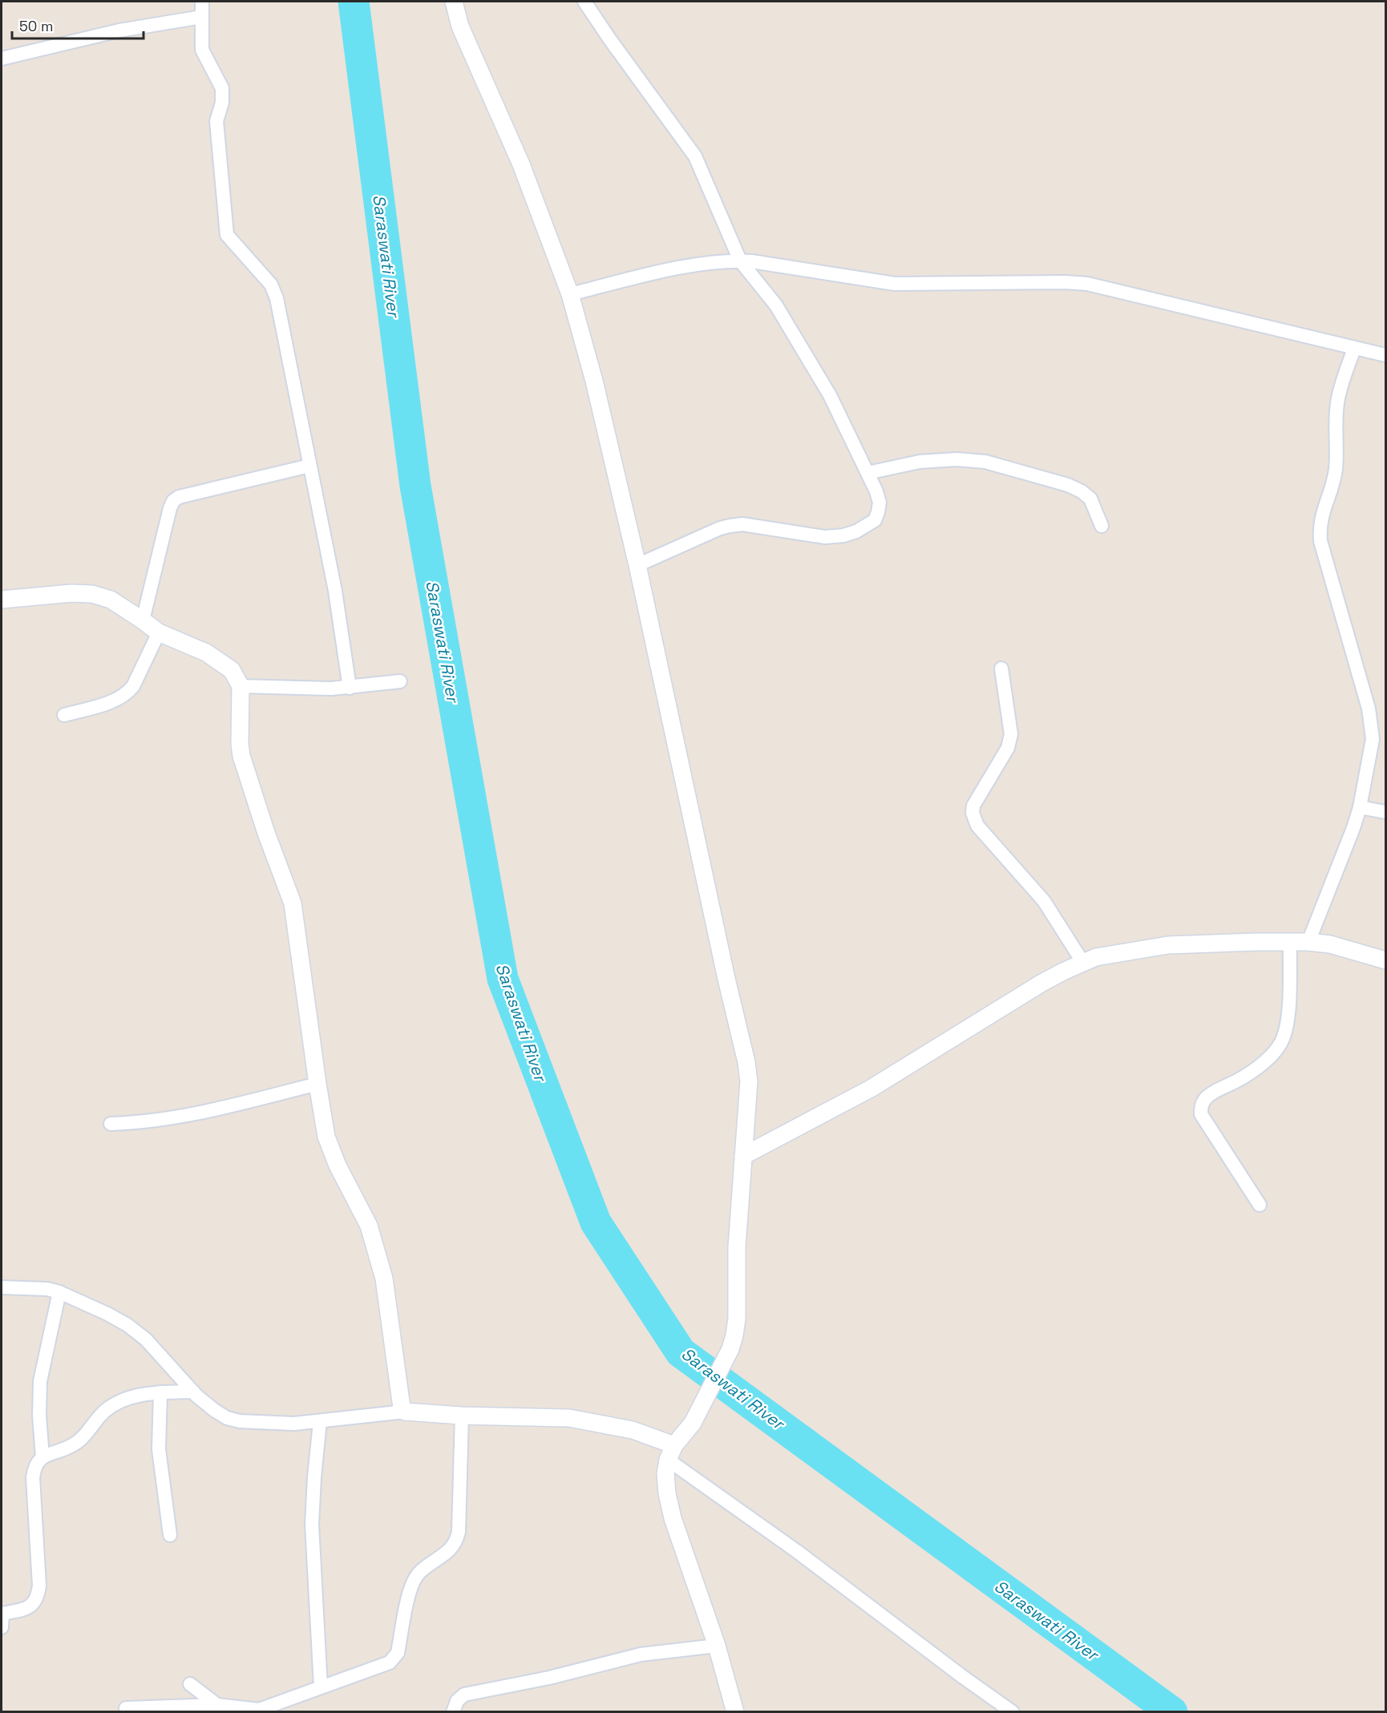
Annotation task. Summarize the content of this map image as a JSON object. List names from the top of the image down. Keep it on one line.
{"water":["Saraswati River"],"scale_bar":"50 m"}
